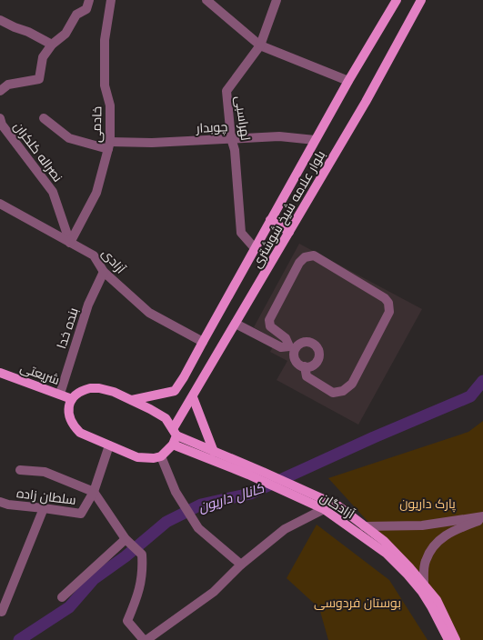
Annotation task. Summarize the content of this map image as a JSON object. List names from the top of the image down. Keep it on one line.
{"streets":{"main road":["بلوار علامه شیخ شوشتری","شریعتی","آزادگان"],"street":["لهراسبی","خادمی","چوبدار","نصراله کلکران","آزادی","بنده خدا","سلطان زاده"]},"crossings":[["لهراسبی","چوبدار"],["لهراسبی","بلوار علامه شیخ شوشتری"],["خادمی","چوبدار"],["خادمی","نصراله کلکران"],["خادمی","آزادی"],["چوبدار","بلوار علامه شیخ شوشتری"],["نصراله کلکران","آزادی"],["بلوار علامه شیخ شوشتری","آزادی"],["بلوار علامه شیخ شوشتری","آزادگان"],["آزادی","بنده خدا"],["بنده خدا","شریعتی"]],"water":["کانال داریون"],"parks":["پارک داریون","بوستان فردوسی"]}
